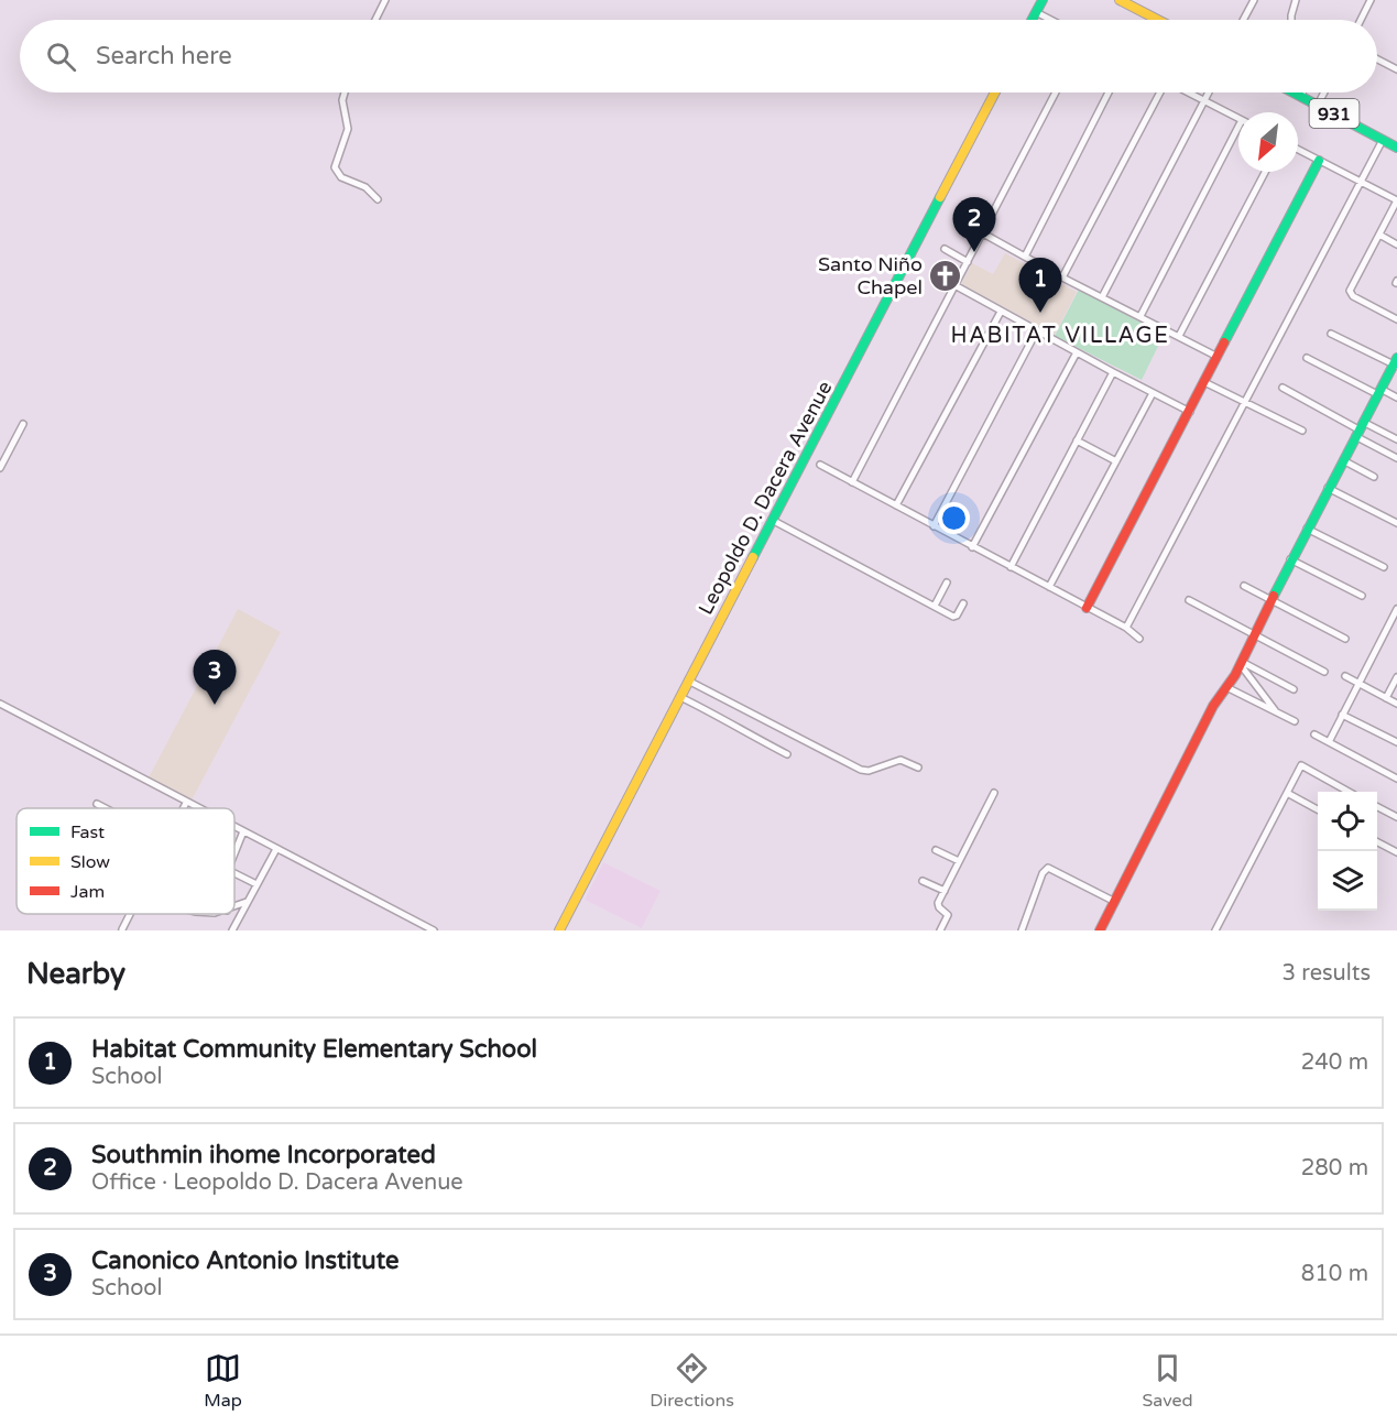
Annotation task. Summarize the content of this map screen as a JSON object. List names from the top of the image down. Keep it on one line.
{"streets":{"main road":["931","Leopoldo D. Dacera Avenue"]},"districts":["HABITAT VILLAGE"],"places":{"church":["Santo Niño Chapel"]},"legend":["Fast","Slow","Jam"],"north":"bottom left","page":{"search":"Search here","pins":["2","1","3"],"heading":["Nearby","3 results"],"list":[{"mark":"1","name":"Habitat Community Elementary School","note":"School","value":"240 m"},{"mark":"2","name":"Southmin ihome Incorporated","note":"Office · Leopoldo D. Dacera Avenue","value":"280 m"},{"mark":"3","name":"Canonico Antonio Institute","note":"School","value":"810 m"}],"nav":["Map","Directions","Saved"]}}
